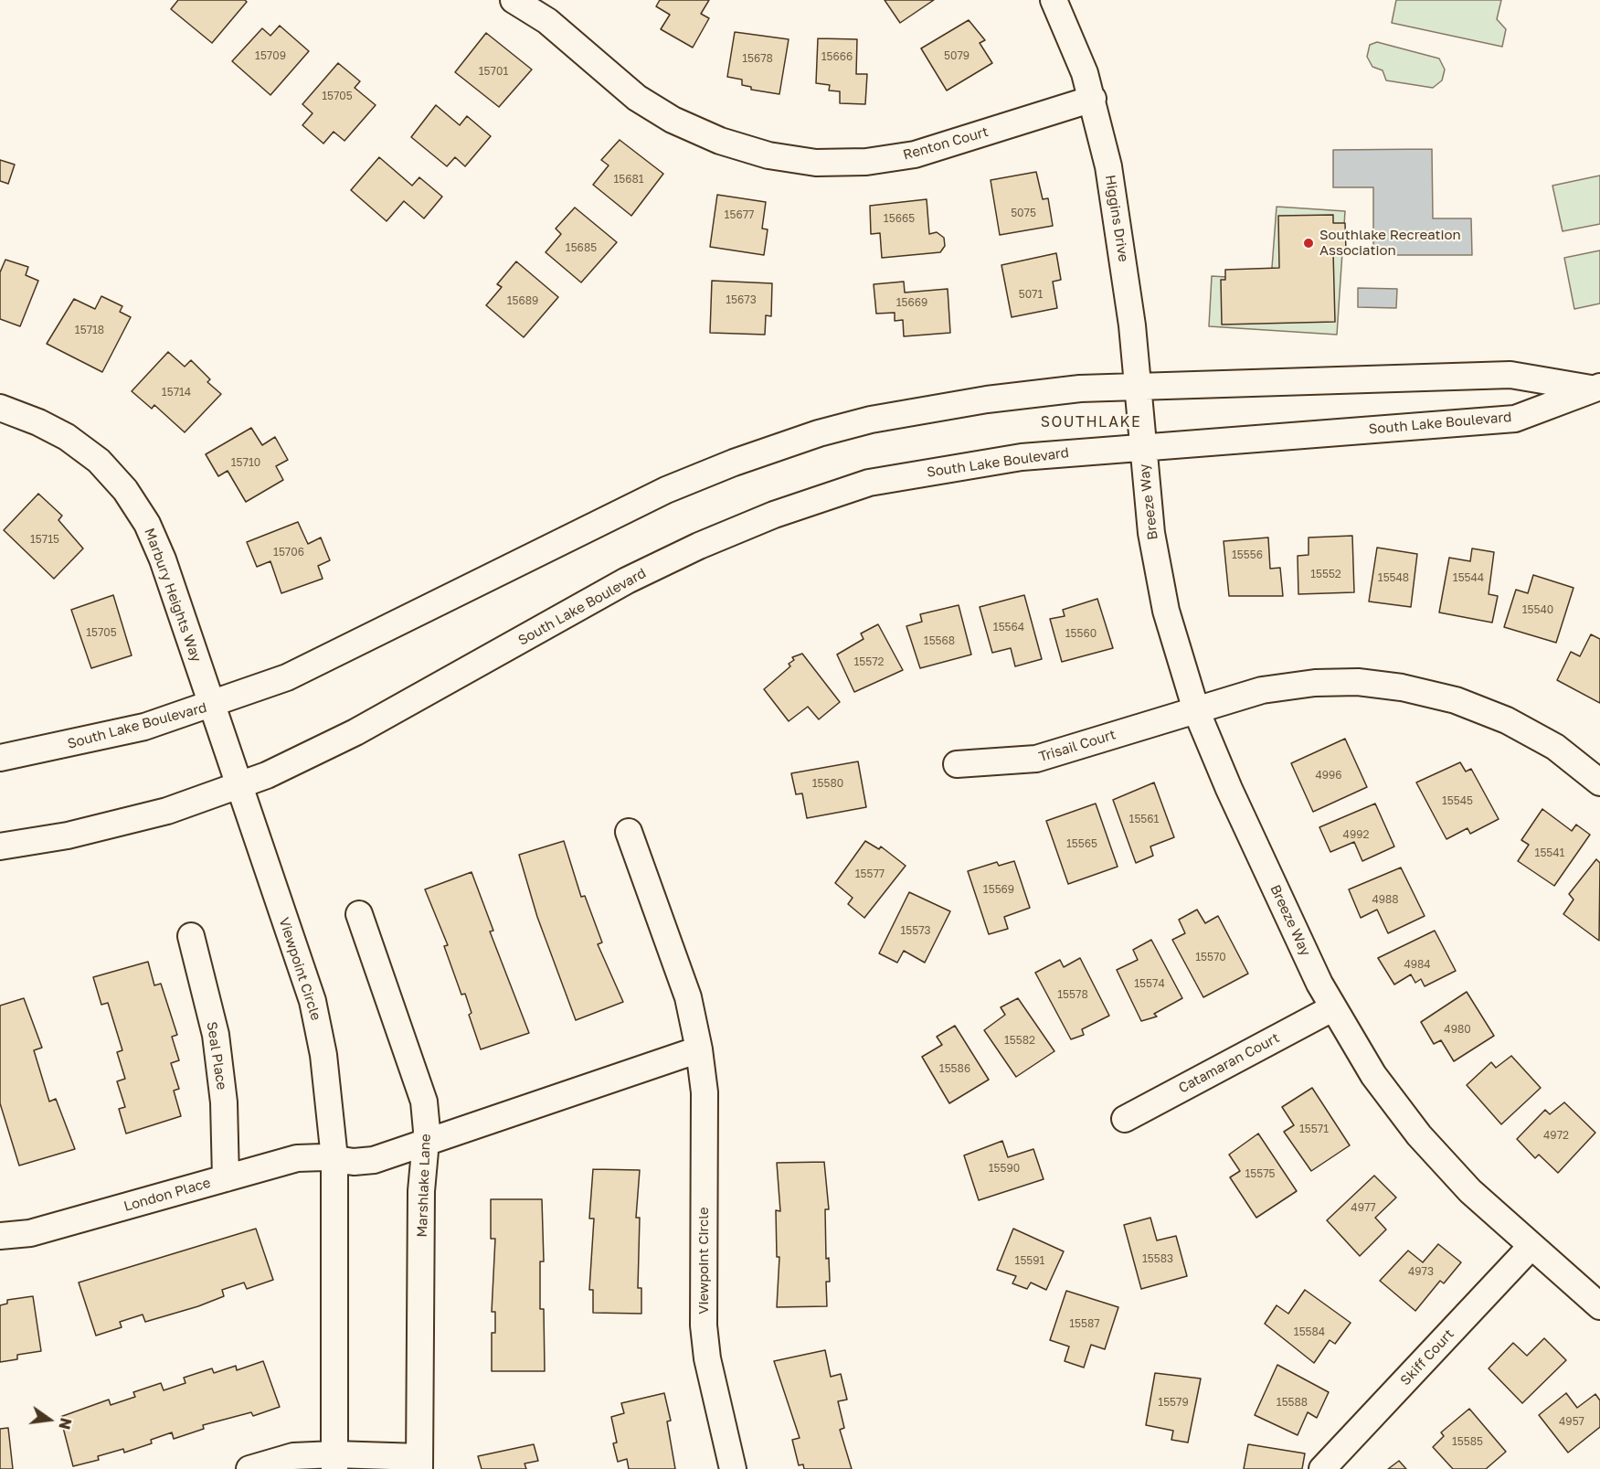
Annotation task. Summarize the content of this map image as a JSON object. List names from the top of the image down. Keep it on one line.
{"streets":{"street":["Renton Court","Higgins Drive","South Lake Boulevard","Breeze Way","Marbury Heights Way","Trisail Court","Viewpoint Circle","Seal Place","Catamaran Court","Marshlake Lane","London Place","Skiff Court"]},"crossings":[["Renton Court","Higgins Drive"],["Higgins Drive","South Lake Boulevard"],["Higgins Drive","Breeze Way"],["South Lake Boulevard","Breeze Way"],["South Lake Boulevard","Marbury Heights Way"],["South Lake Boulevard","Viewpoint Circle"],["Breeze Way","Trisail Court"],["Breeze Way","Catamaran Court"],["Breeze Way","Skiff Court"],["Marbury Heights Way","Viewpoint Circle"],["Viewpoint Circle","London Place"],["Seal Place","London Place"]],"districts":["SOUTHLAKE"],"places":["Southlake Recreation Association"],"house_numbers":["15709","5079","15666","15678","15701","15705","15681","5075","15677","15665","15685","5071","15673","15689","15669","15718","15714","15710","15715","15706","15556","15552","15548","15544","15540","15564","15705","15560","15568","15572","4996","15580","15545","15561","4992","15565","15541","15577","15569","4988","15573","15570","4984","15574","15578","4980","15582","15586","15571","4972","15590","15575","4977","15583","15591","4973","15587","15584","15579","15588","4957","15585"],"north":"right"}
